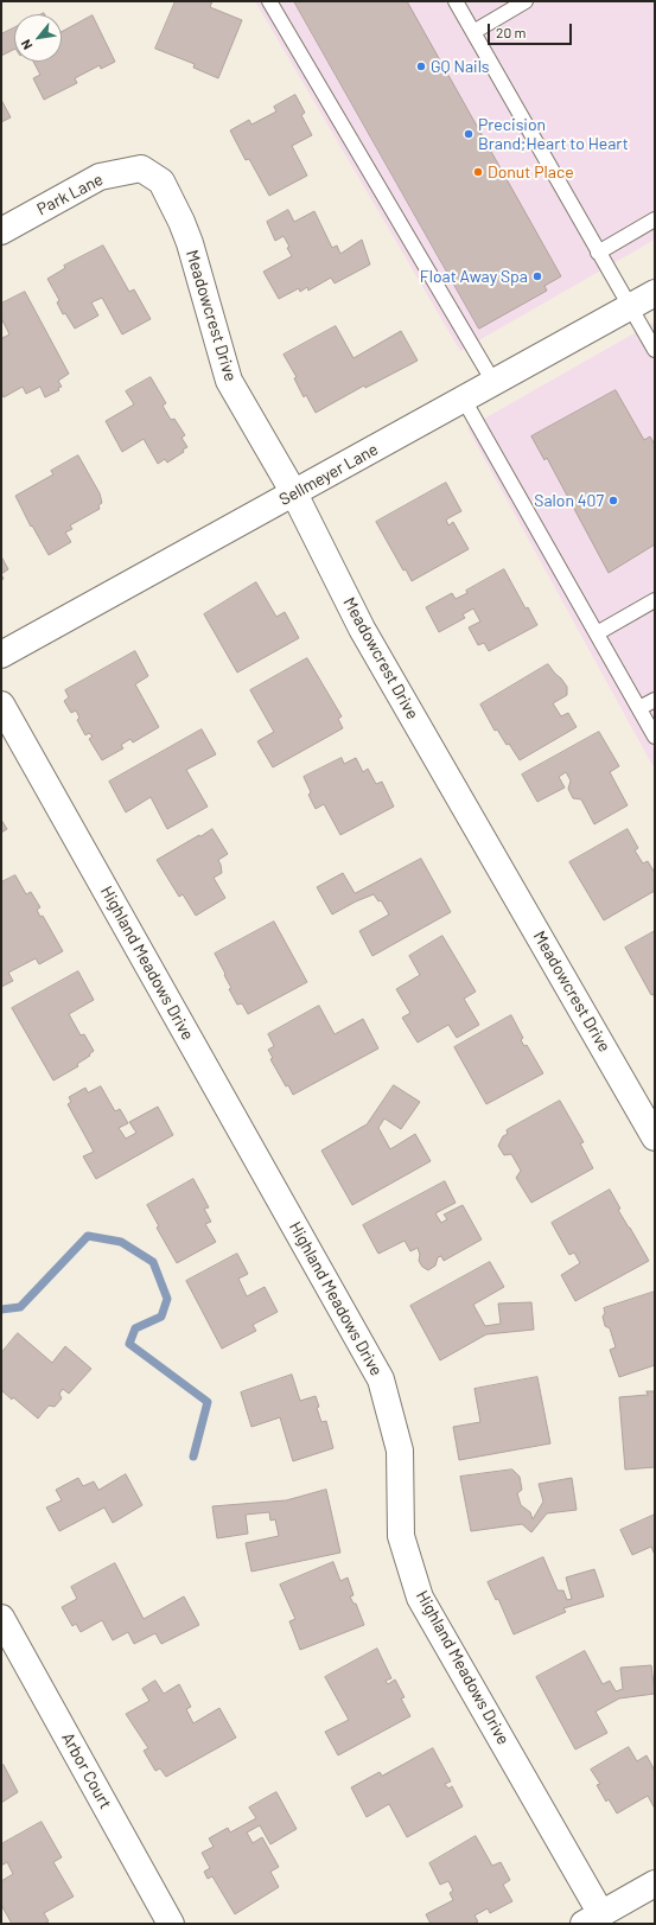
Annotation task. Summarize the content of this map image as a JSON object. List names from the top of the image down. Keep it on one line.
{"streets":{"street":["Park Lane","Meadowcrest Drive","Sellmeyer Lane","Highland Meadows Drive","Arbor Court"]},"crossings":[["Park Lane","Meadowcrest Drive"],["Meadowcrest Drive","Sellmeyer Lane"]],"places":["GQ Nails","Precision Brand;Heart to Heart","Donut Place","Float Away Spa","Salon 407"],"scale_bar":"20 m","north":"bottom left"}
